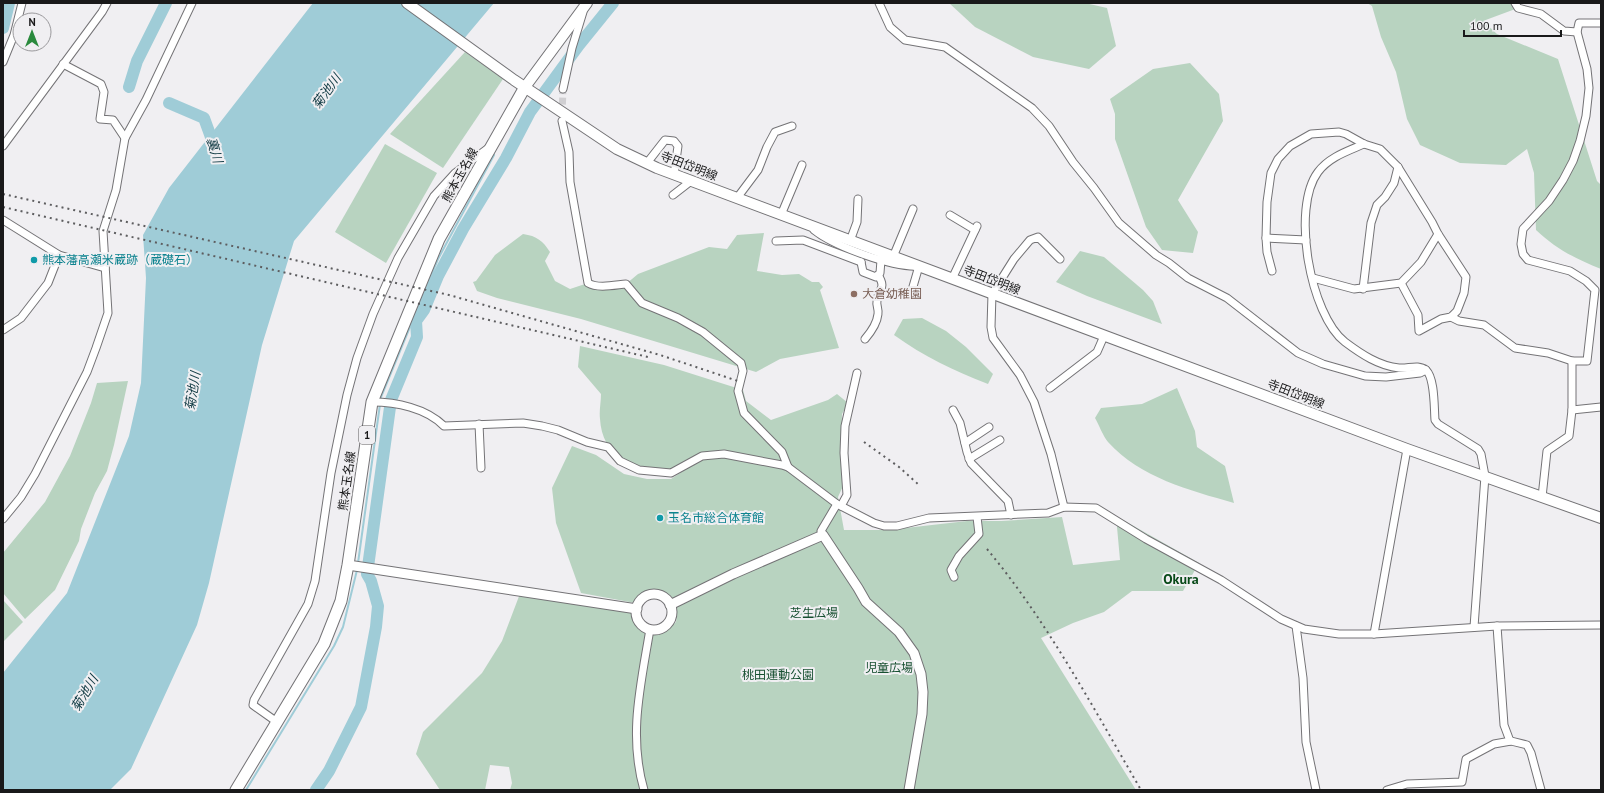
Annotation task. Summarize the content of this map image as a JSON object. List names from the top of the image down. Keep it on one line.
{"streets":{"main road":["寺田岱明線","熊本玉名線","1"]},"crossings":[["寺田岱明線","熊本玉名線"]],"districts":["Okura"],"water":["菊池川","裏川"],"parks":["芝生広場","児童広場","桃田運動公園"],"places":["熊本藩高瀬米蔵跡（蔵礎石）","大倉幼稚園","玉名市総合体育館"],"scale_bar":"100 m","north":"top"}
